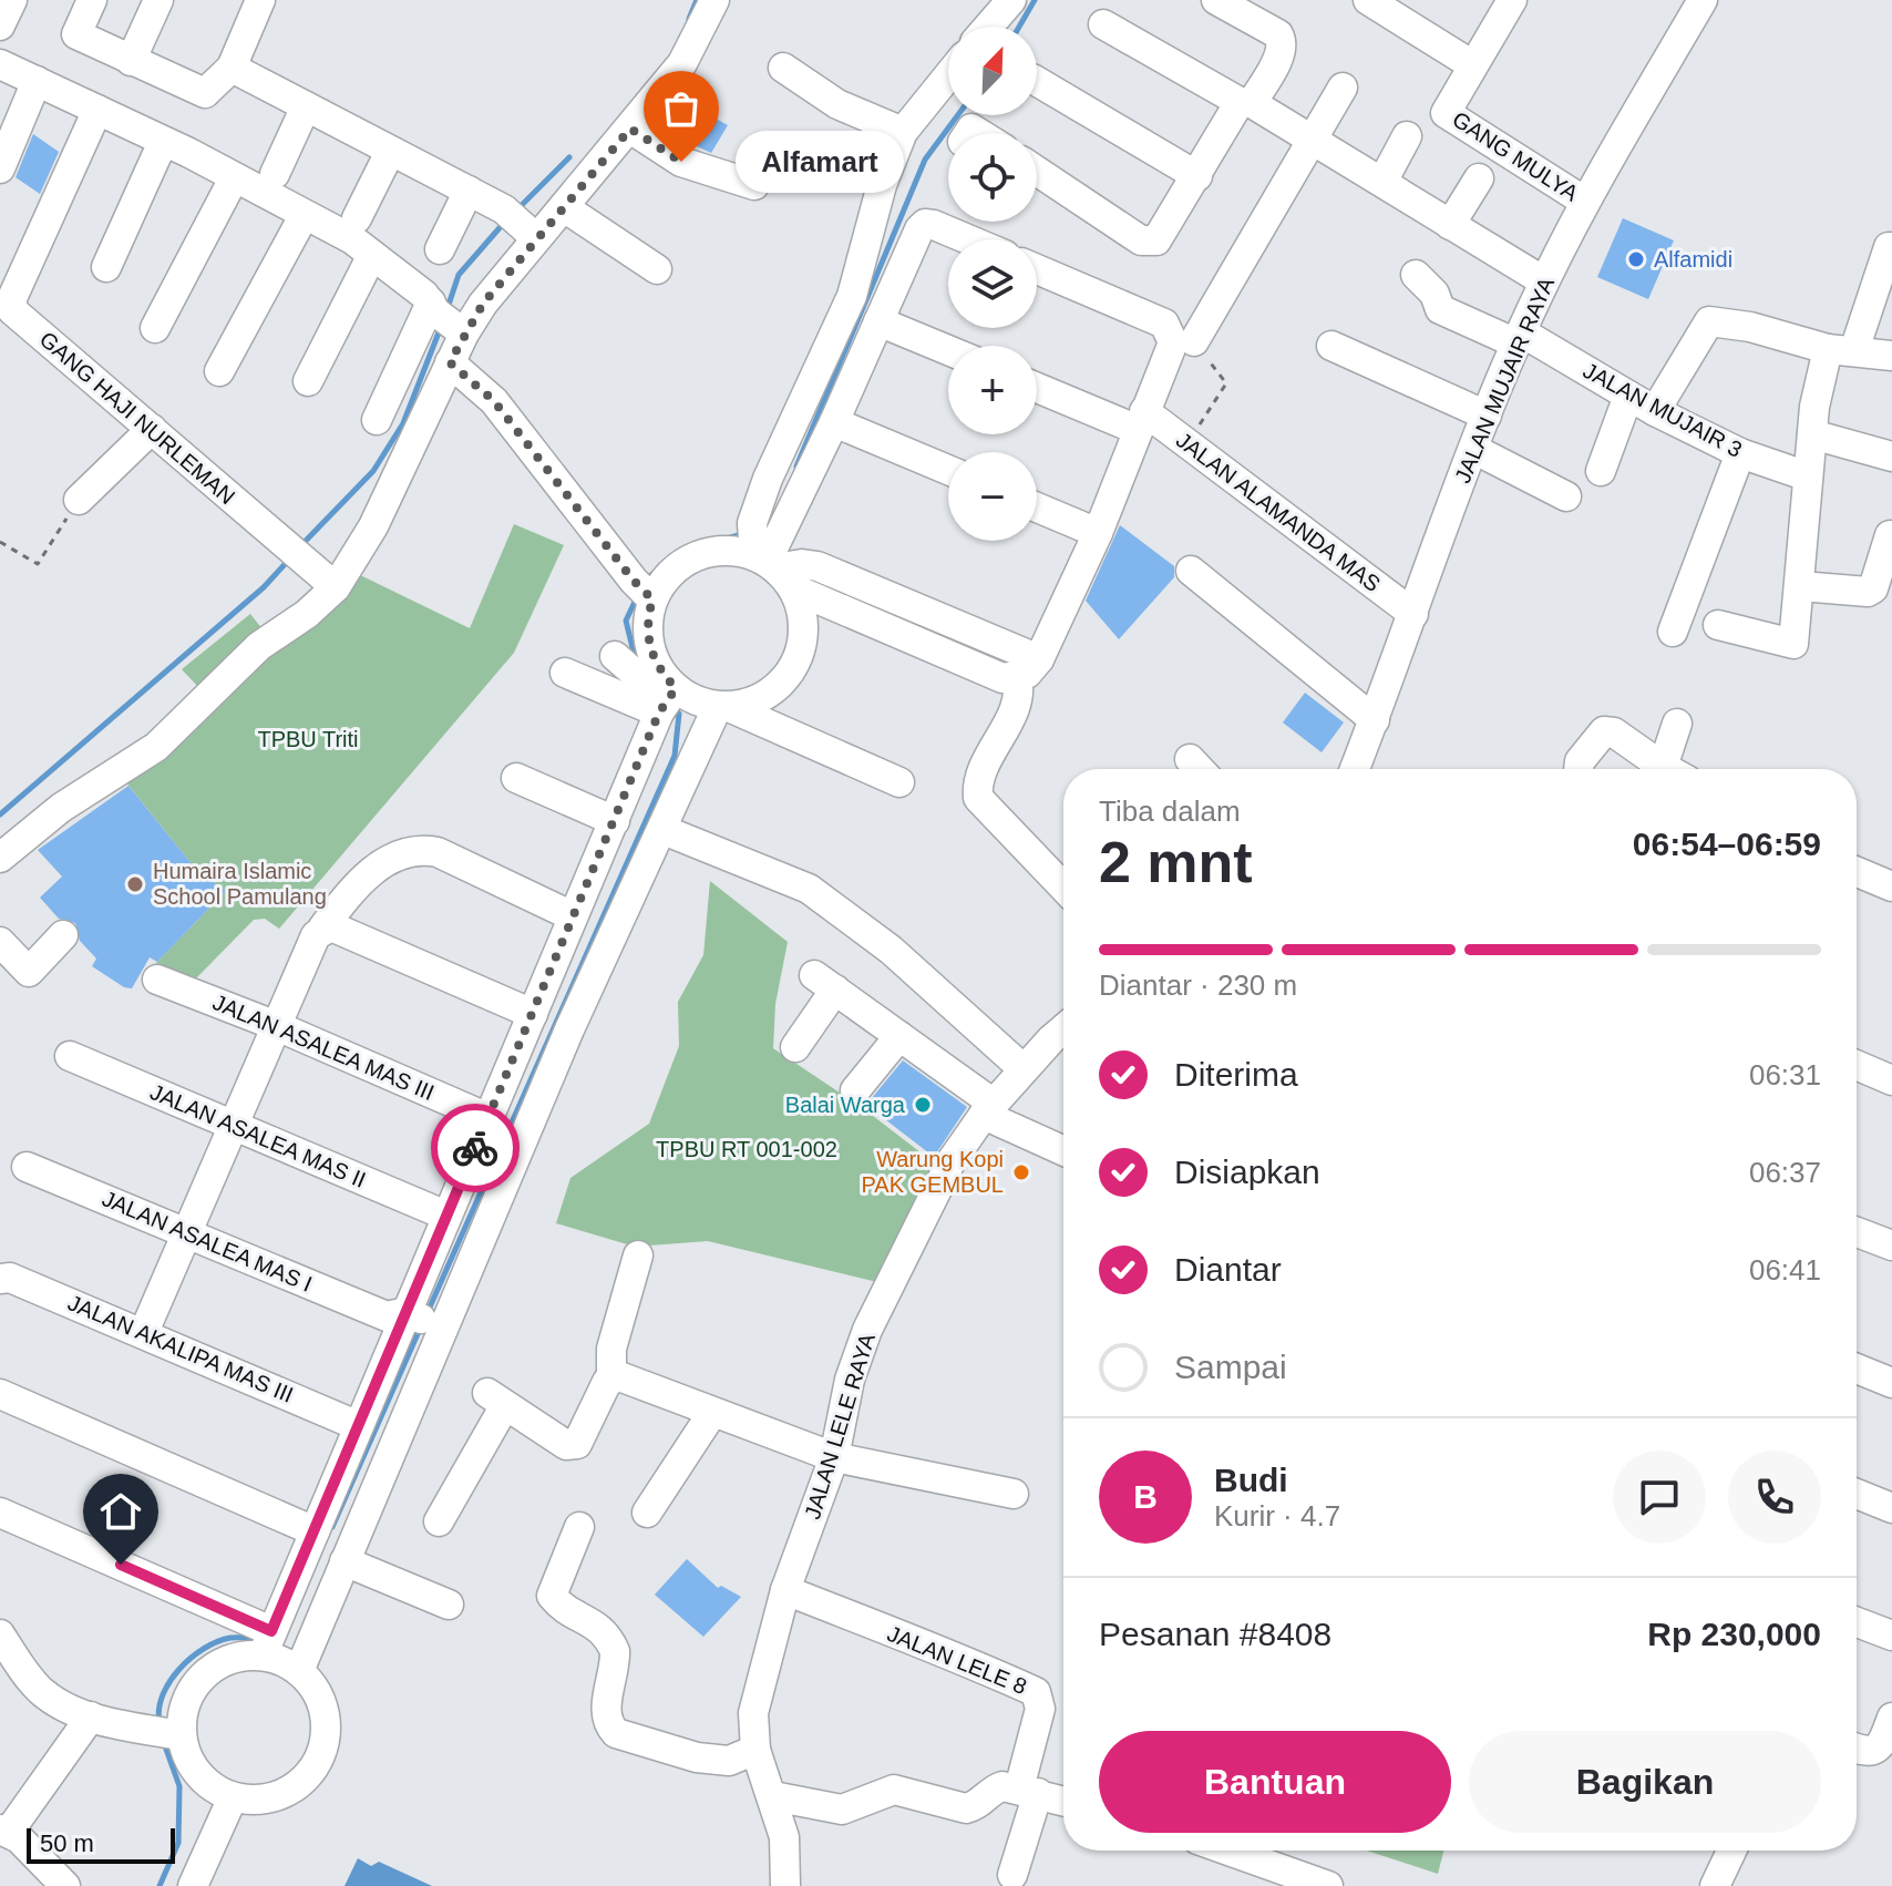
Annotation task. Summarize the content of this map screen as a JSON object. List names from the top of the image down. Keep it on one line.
{"streets":{"street":["GANG MULYA","JALAN MUJAIR RAYA","JALAN MUJAIR 3","GANG HAJI NURLEMAN","JALAN ALAMANDA MAS","JALAN ASALEA MAS III","JALAN ASALEA MAS II","JALAN ASALEA MAS I","JALAN AKALIPA MAS III","JALAN LELE RAYA","JALAN LELE 8"]},"crossings":[["GANG MULYA","JALAN MUJAIR RAYA"],["JALAN MUJAIR RAYA","JALAN MUJAIR 3"],["JALAN MUJAIR RAYA","JALAN ALAMANDA MAS"],["JALAN LELE RAYA","JALAN LELE 8"]],"parks":["TPBU Triti","TPBU RT 001-002"],"places":["Alfamart","Alfamidi","Humaira Islamic School Pamulang","Balai Warga","Warung Kopi PAK GEMBUL"],"scale_bar":"50 m","north":"top right","page":{"map_buttons":["+","−"],"bubble":"Alfamart","heading":["2 mnt","Tiba dalam","06:54–06:59"],"panel":["Budi","Kurir · 4.7","Pesanan #8408","Rp 230,000"],"bar":"Diantar · 230 m","list":[["Diterima","06:31"],["Disiapkan","06:37"],["Diantar","06:41"],"Sampai"],"round":"B","buttons":["Bantuan","Bagikan"],"scale":"50 m"}}
